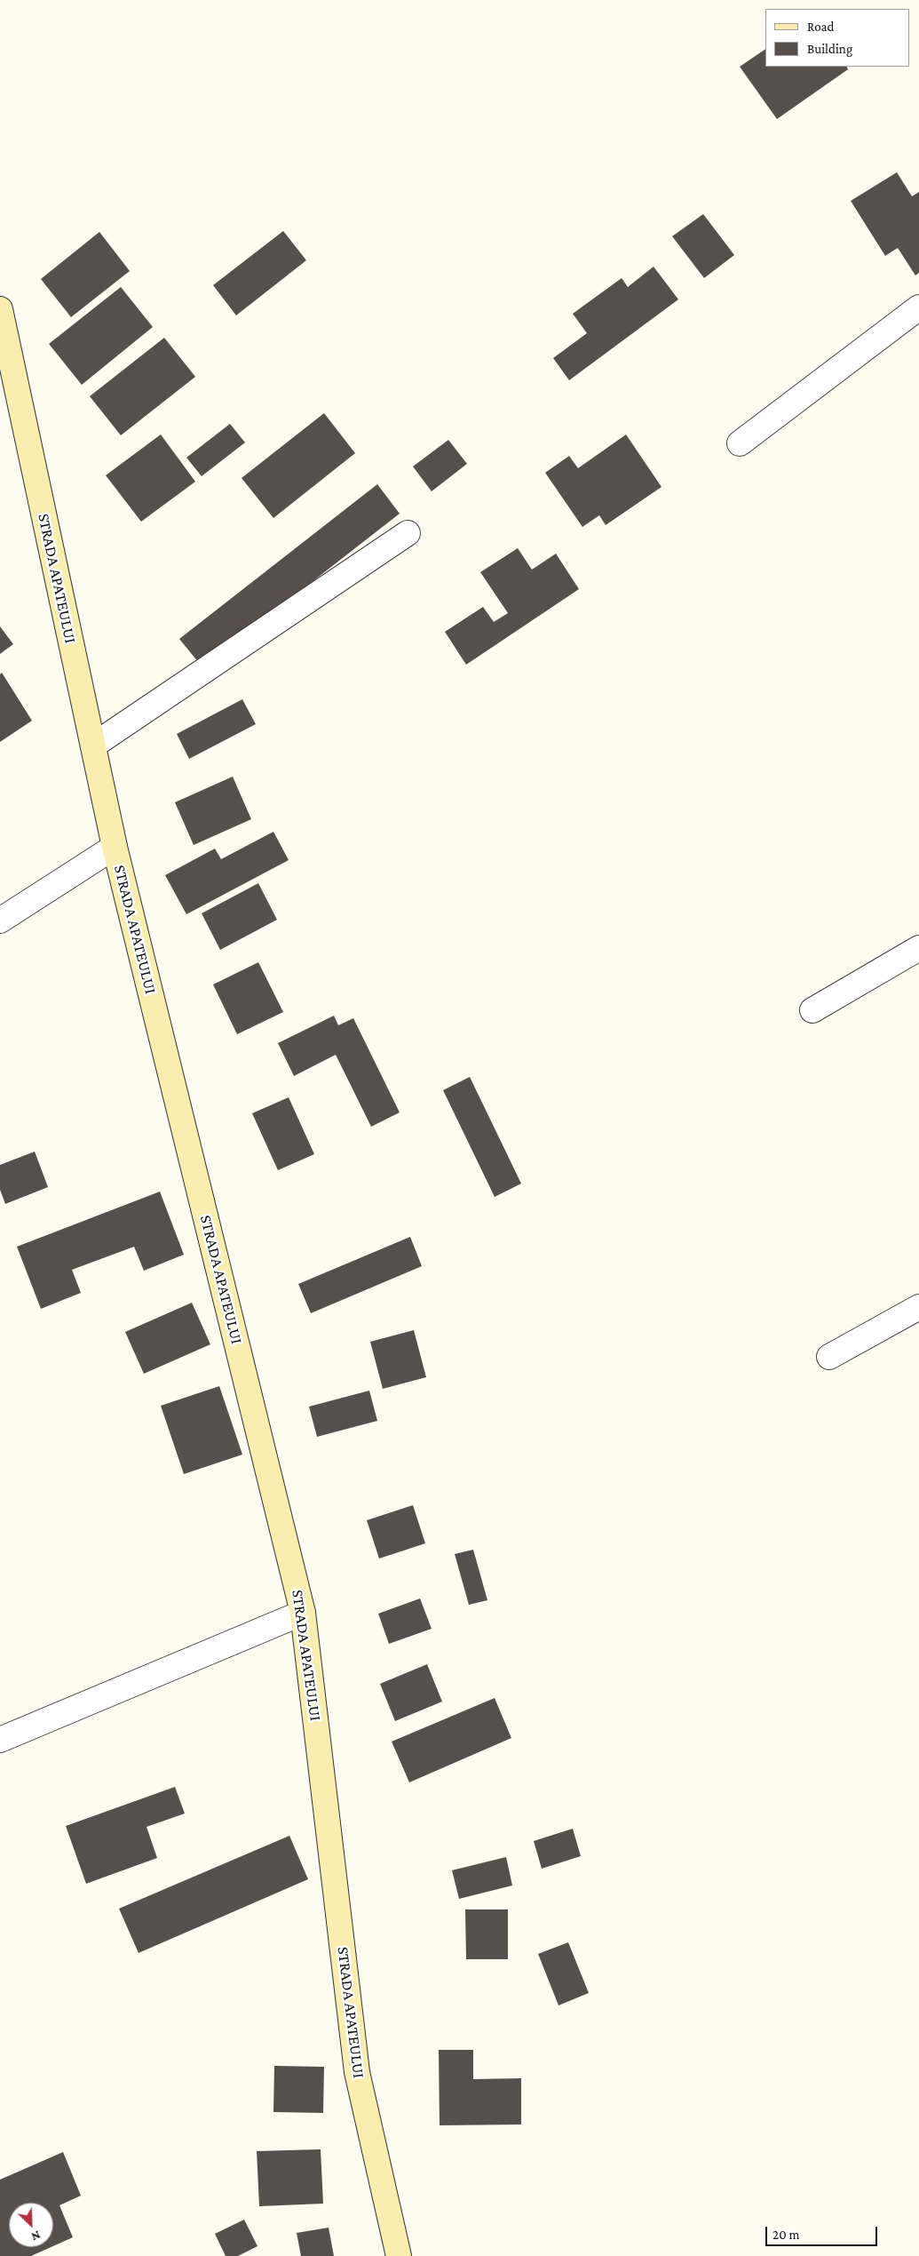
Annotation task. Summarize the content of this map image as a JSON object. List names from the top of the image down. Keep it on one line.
{"streets":{"street":["STRADA APATEULUI"]},"legend":["Road","Building"],"scale_bar":"20 m","north":"bottom right"}
